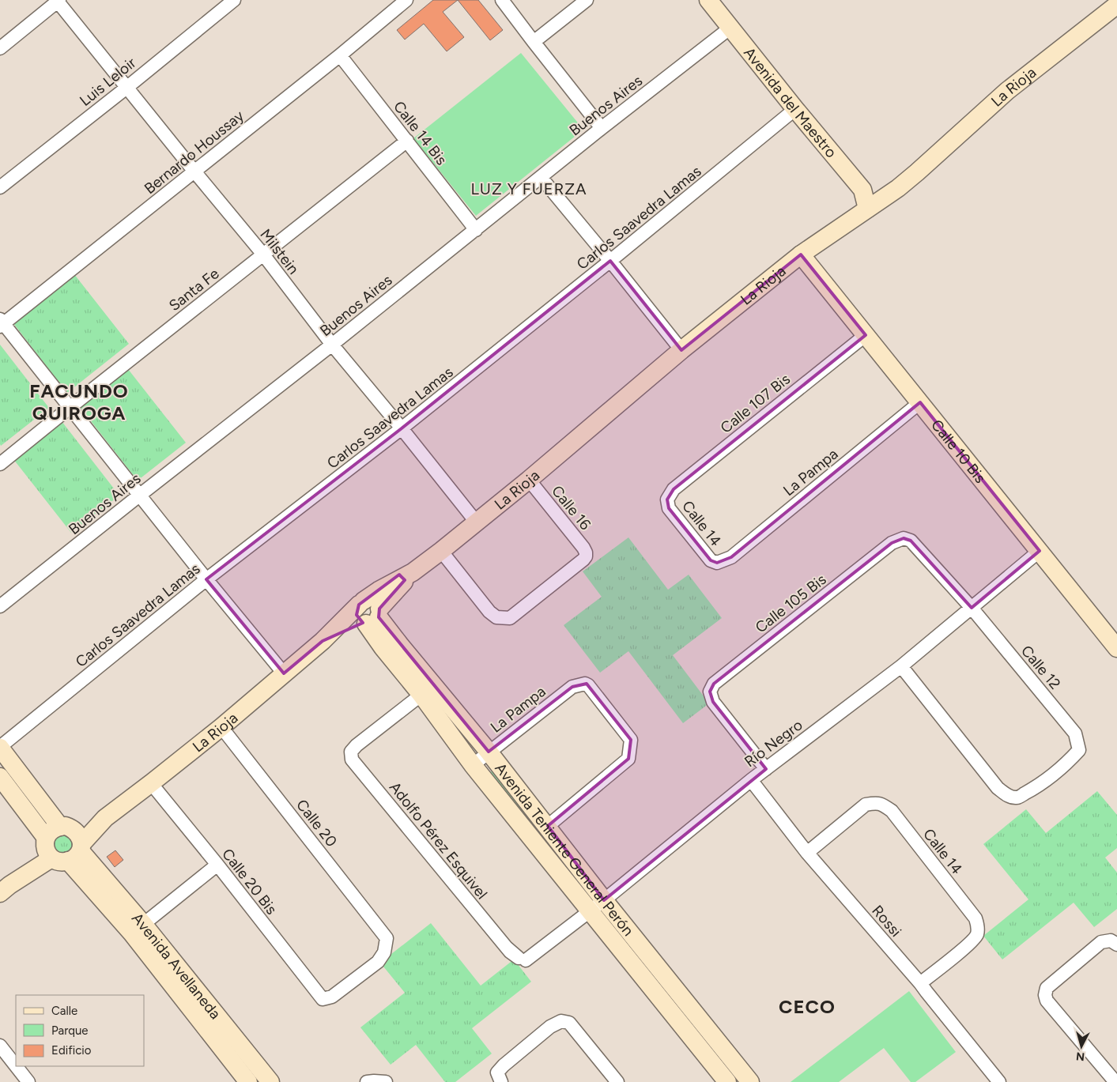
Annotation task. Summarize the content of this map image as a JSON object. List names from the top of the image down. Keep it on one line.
{"streets":{"main road":["La Rioja","Avenida del Maestro","Calle 10 Bis","Avenida Teniente General Perón","Avenida Avellaneda"],"street":["Luis Leloir","Buenos Aires","Calle 14 Bis","Bernardo Houssay","Carlos Saavedra Lamas","Milstein","Santa Fe","Calle 107 Bis","La Pampa","Calle 16","Calle 14","Calle 105 Bis","Calle 12","Río Negro","Calle 20","Adolfo Pérez Esquivel","Calle 20 Bis","Rossi"]},"crossings":[["Luis Leloir","Milstein"],["La Rioja","Avenida del Maestro"],["La Rioja","Milstein"],["La Rioja","Calle 10 Bis"],["La Rioja","Calle 16"],["La Rioja","Calle 20"],["La Rioja","Avenida Teniente General Perón"],["La Rioja","Calle 20 Bis"],["La Rioja","Avenida Avellaneda"],["Avenida del Maestro","Buenos Aires"],["Avenida del Maestro","Carlos Saavedra Lamas"],["Buenos Aires","Calle 14 Bis"],["Buenos Aires","Milstein"],["Calle 14 Bis","Bernardo Houssay"],["Calle 14 Bis","Santa Fe"],["Bernardo Houssay","Milstein"],["Carlos Saavedra Lamas","Milstein"],["Carlos Saavedra Lamas","Avenida Avellaneda"],["Milstein","Santa Fe"],["Calle 107 Bis","Calle 10 Bis"],["Calle 107 Bis","Calle 14"],["Calle 10 Bis","La Pampa"],["Calle 10 Bis","Río Negro"],["La Pampa","Calle 14"],["La Pampa","Avenida Teniente General Perón"],["Calle 14","Rossi"],["Calle 105 Bis","Calle 12"],["Calle 105 Bis","Río Negro"],["Calle 12","Río Negro"],["Río Negro","Avenida Teniente General Perón"],["Río Negro","Rossi"],["Calle 20","Calle 20 Bis"],["Adolfo Pérez Esquivel","Avenida Teniente General Perón"]],"districts":["LUZ Y FUERZA","FACUNDO QUIROGA","CECO"],"legend":["Calle","Parque","Edificio"],"north":"bottom"}
